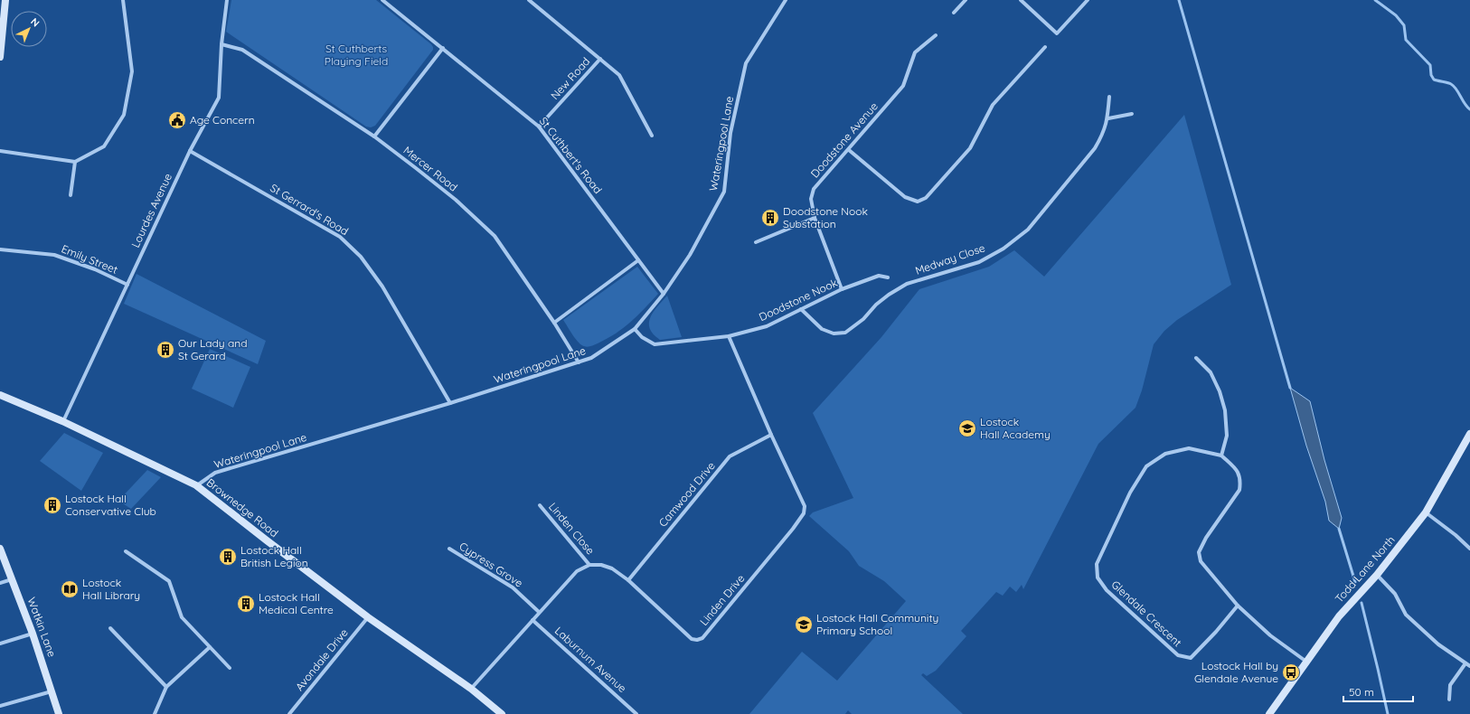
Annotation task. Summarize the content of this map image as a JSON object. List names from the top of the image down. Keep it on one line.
{"streets":{"main road":["Brownedge Road","Todd Lane North","Watkin Lane"],"street":["New Road","Doodstone Avenue","Wateringpool Lane","St Cuthbert's Road","Mercer Road","St Gerrard's Road","Lourdes Avenue","Emily Street","Medway Close","Doodstone Nook","Camwood Drive","Linden Close","Cypress Grove","Linden Drive","Glendale Crescent","Avondale Drive","Laburnum Avenue"]},"crossings":[["New Road","St Cuthbert's Road"],["Doodstone Avenue","Doodstone Nook"],["Wateringpool Lane","St Cuthbert's Road"],["Wateringpool Lane","Mercer Road"],["Wateringpool Lane","St Gerrard's Road"],["Wateringpool Lane","Doodstone Nook"],["Wateringpool Lane","Brownedge Road"],["Mercer Road","Lourdes Avenue"],["St Gerrard's Road","Lourdes Avenue"],["Lourdes Avenue","Emily Street"],["Lourdes Avenue","Brownedge Road"],["Medway Close","Doodstone Nook"],["Doodstone Nook","Linden Drive"],["Camwood Drive","Linden Drive"],["Brownedge Road","Avondale Drive"],["Linden Close","Linden Drive"]],"parks":["St Cuthberts Playing Field"],"places":{"public building":["Age Concern"],"building":["Doodstone Nook Substation","Our Lady and St Gerard","Lostock Hall Conservative Club","Lostock Hall British Legion","Lostock Hall Medical Centre"],"school or university":["Lostock Hall Academy","Lostock Hall Community Primary School"],"library":["Lostock Hall Library"],"bus stop":["Lostock Hall by Glendale Avenue"]},"scale_bar":"50 m","north":"top right"}
